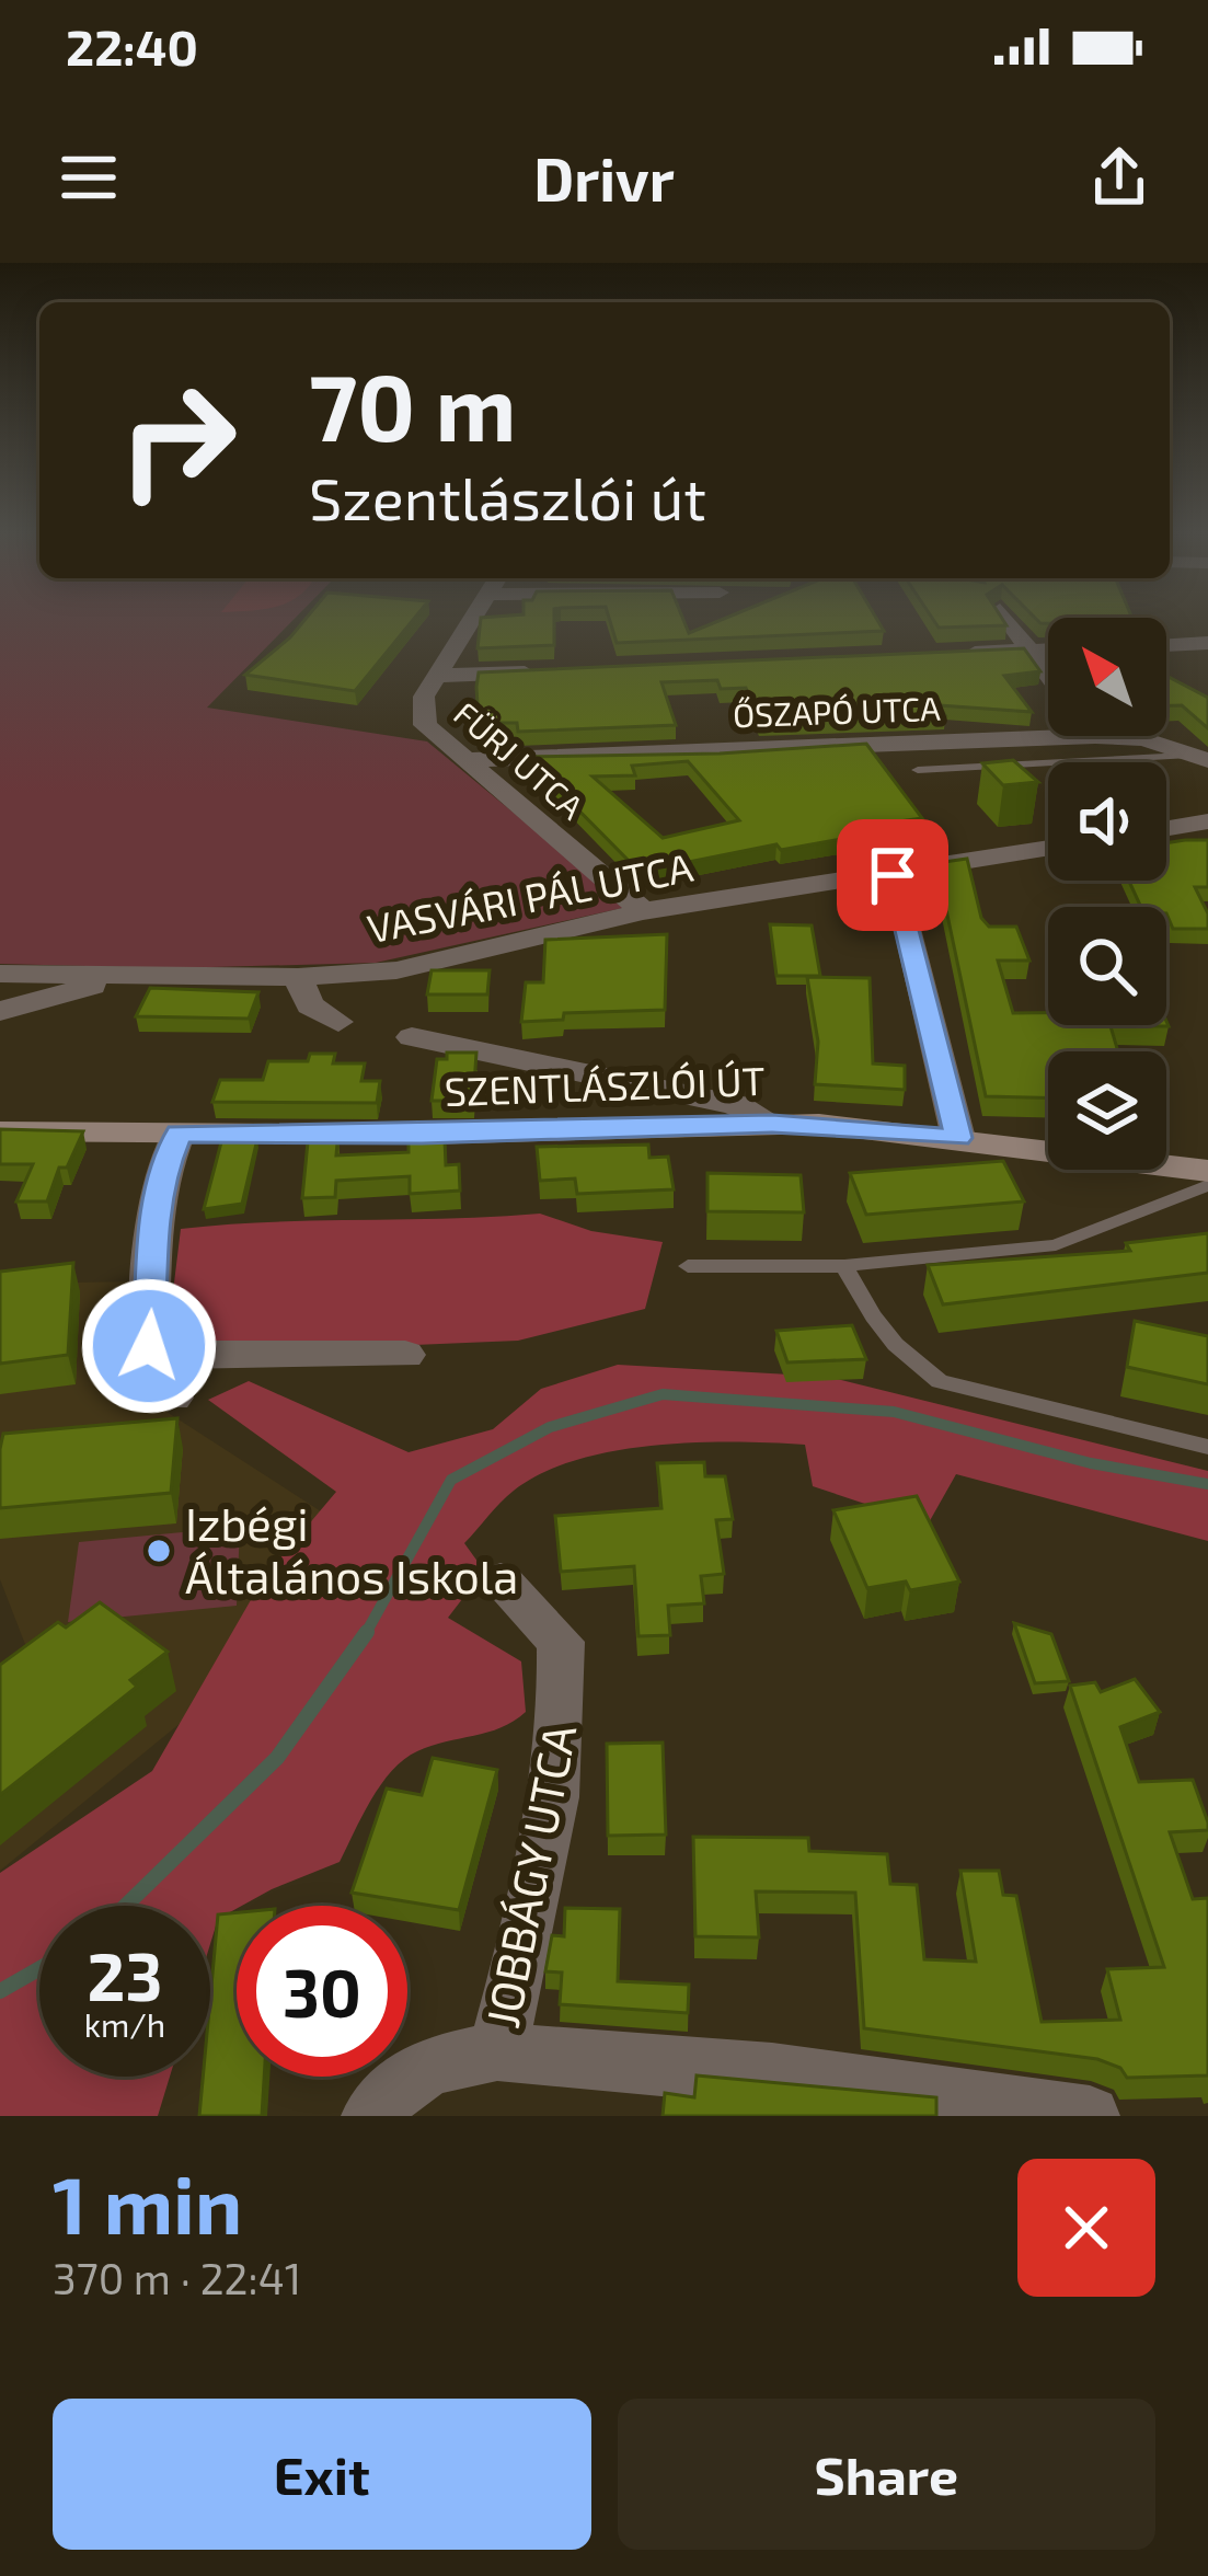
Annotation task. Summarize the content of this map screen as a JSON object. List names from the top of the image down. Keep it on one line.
{"streets":{"main road":["SZENTLÁSZLÓI ÚT"],"street":["ŐSZAPÓ UTCA","FÜRJ UTCA","VASVÁRI PÁL UTCA","JOBBÁGY UTCA"]},"crossings":[["ŐSZAPÓ UTCA","FÜRJ UTCA"],["FÜRJ UTCA","VASVÁRI PÁL UTCA"]],"places":["Izbégi Általános Iskola"],"north":"top left","page":{"status":"22:40","header":"Drivr","turn":["70 m","Szentlászlói út"],"speed":"23 km/h","limit":"30","heading":["1 min","370 m · 22:41"],"buttons":["Exit","Share"]}}
